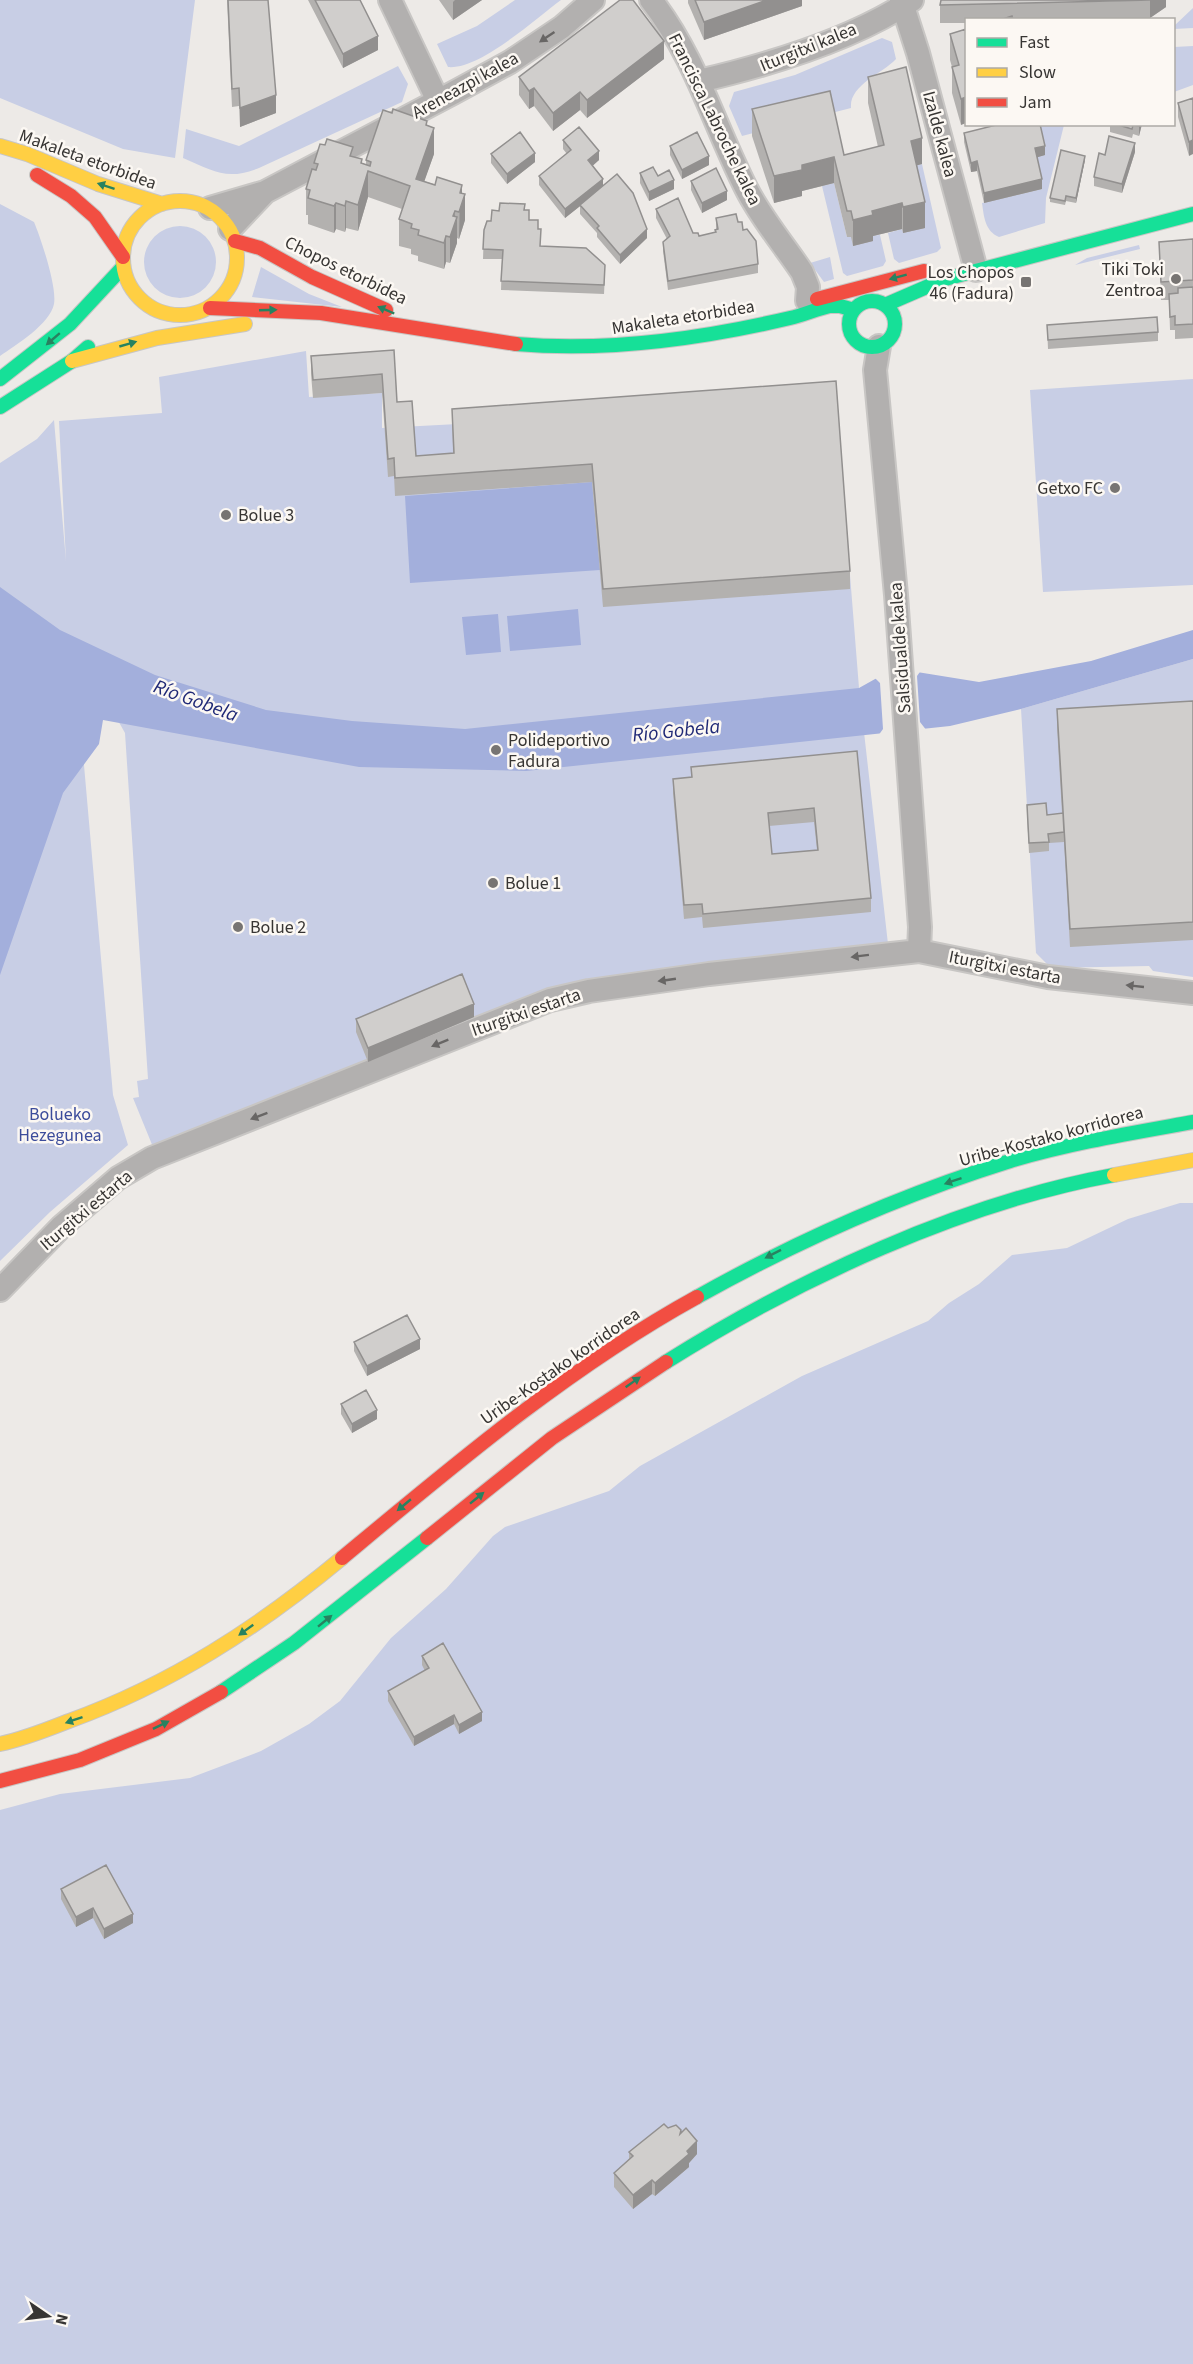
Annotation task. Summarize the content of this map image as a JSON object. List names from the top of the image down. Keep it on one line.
{"streets":{"main road":["Makaleta etorbidea","Chopos etorbidea","Uribe-Kostako korridorea"],"street":["Iturgitxi kalea","Areneazpi kalea","Francisca Labroche kalea","Izalde kalea","Salsidualde kalea","Iturgitxi estarta"]},"crossings":[["Iturgitxi kalea","Francisca Labroche kalea"],["Iturgitxi kalea","Izalde kalea"],["Areneazpi kalea","Makaleta etorbidea"],["Areneazpi kalea","Chopos etorbidea"],["Makaleta etorbidea","Chopos etorbidea"],["Salsidualde kalea","Iturgitxi estarta"]],"one_way":["Areneazpi kalea","Chopos etorbidea","Iturgitxi estarta"],"water":["Río Gobela"],"parks":["Bolueko Hezegunea"],"places":{"other":["Tiki Toki Zentroa","Getxo FC","Bolue 3","Polideportivo Fadura","Bolue 1","Bolue 2"],"transit":["Los Chopos 46 (Fadura)"]},"legend":["Fast","Slow","Jam"],"north":"right"}
